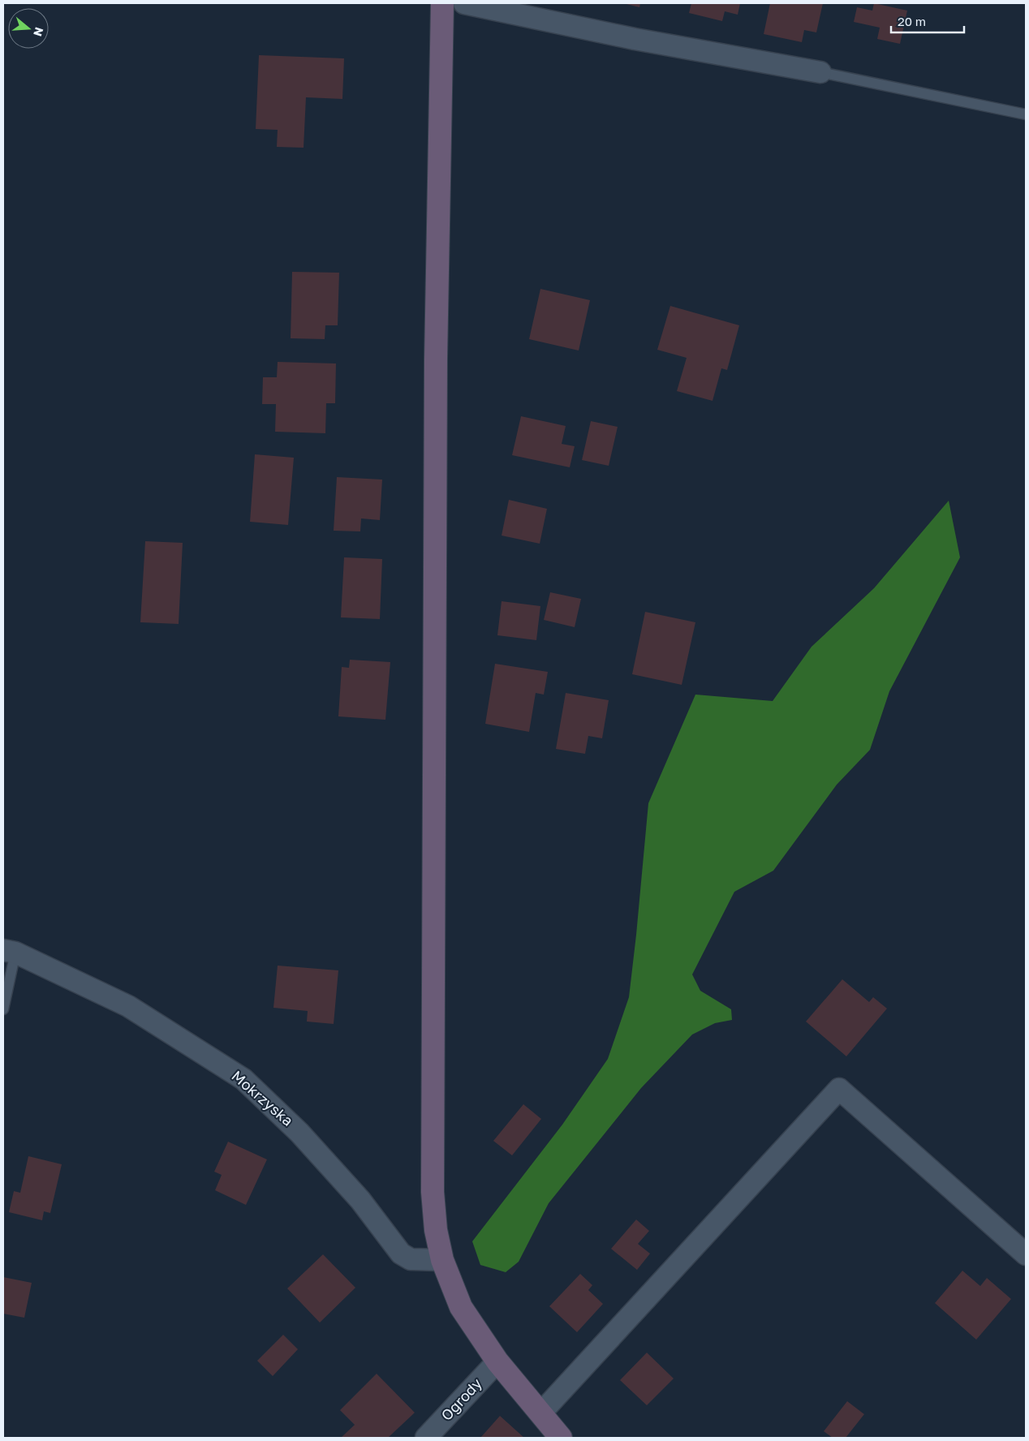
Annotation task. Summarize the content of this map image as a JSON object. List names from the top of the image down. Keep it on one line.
{"streets":{"street":["Mokrzyska","Ogrody"]},"scale_bar":"20 m","north":"right"}
